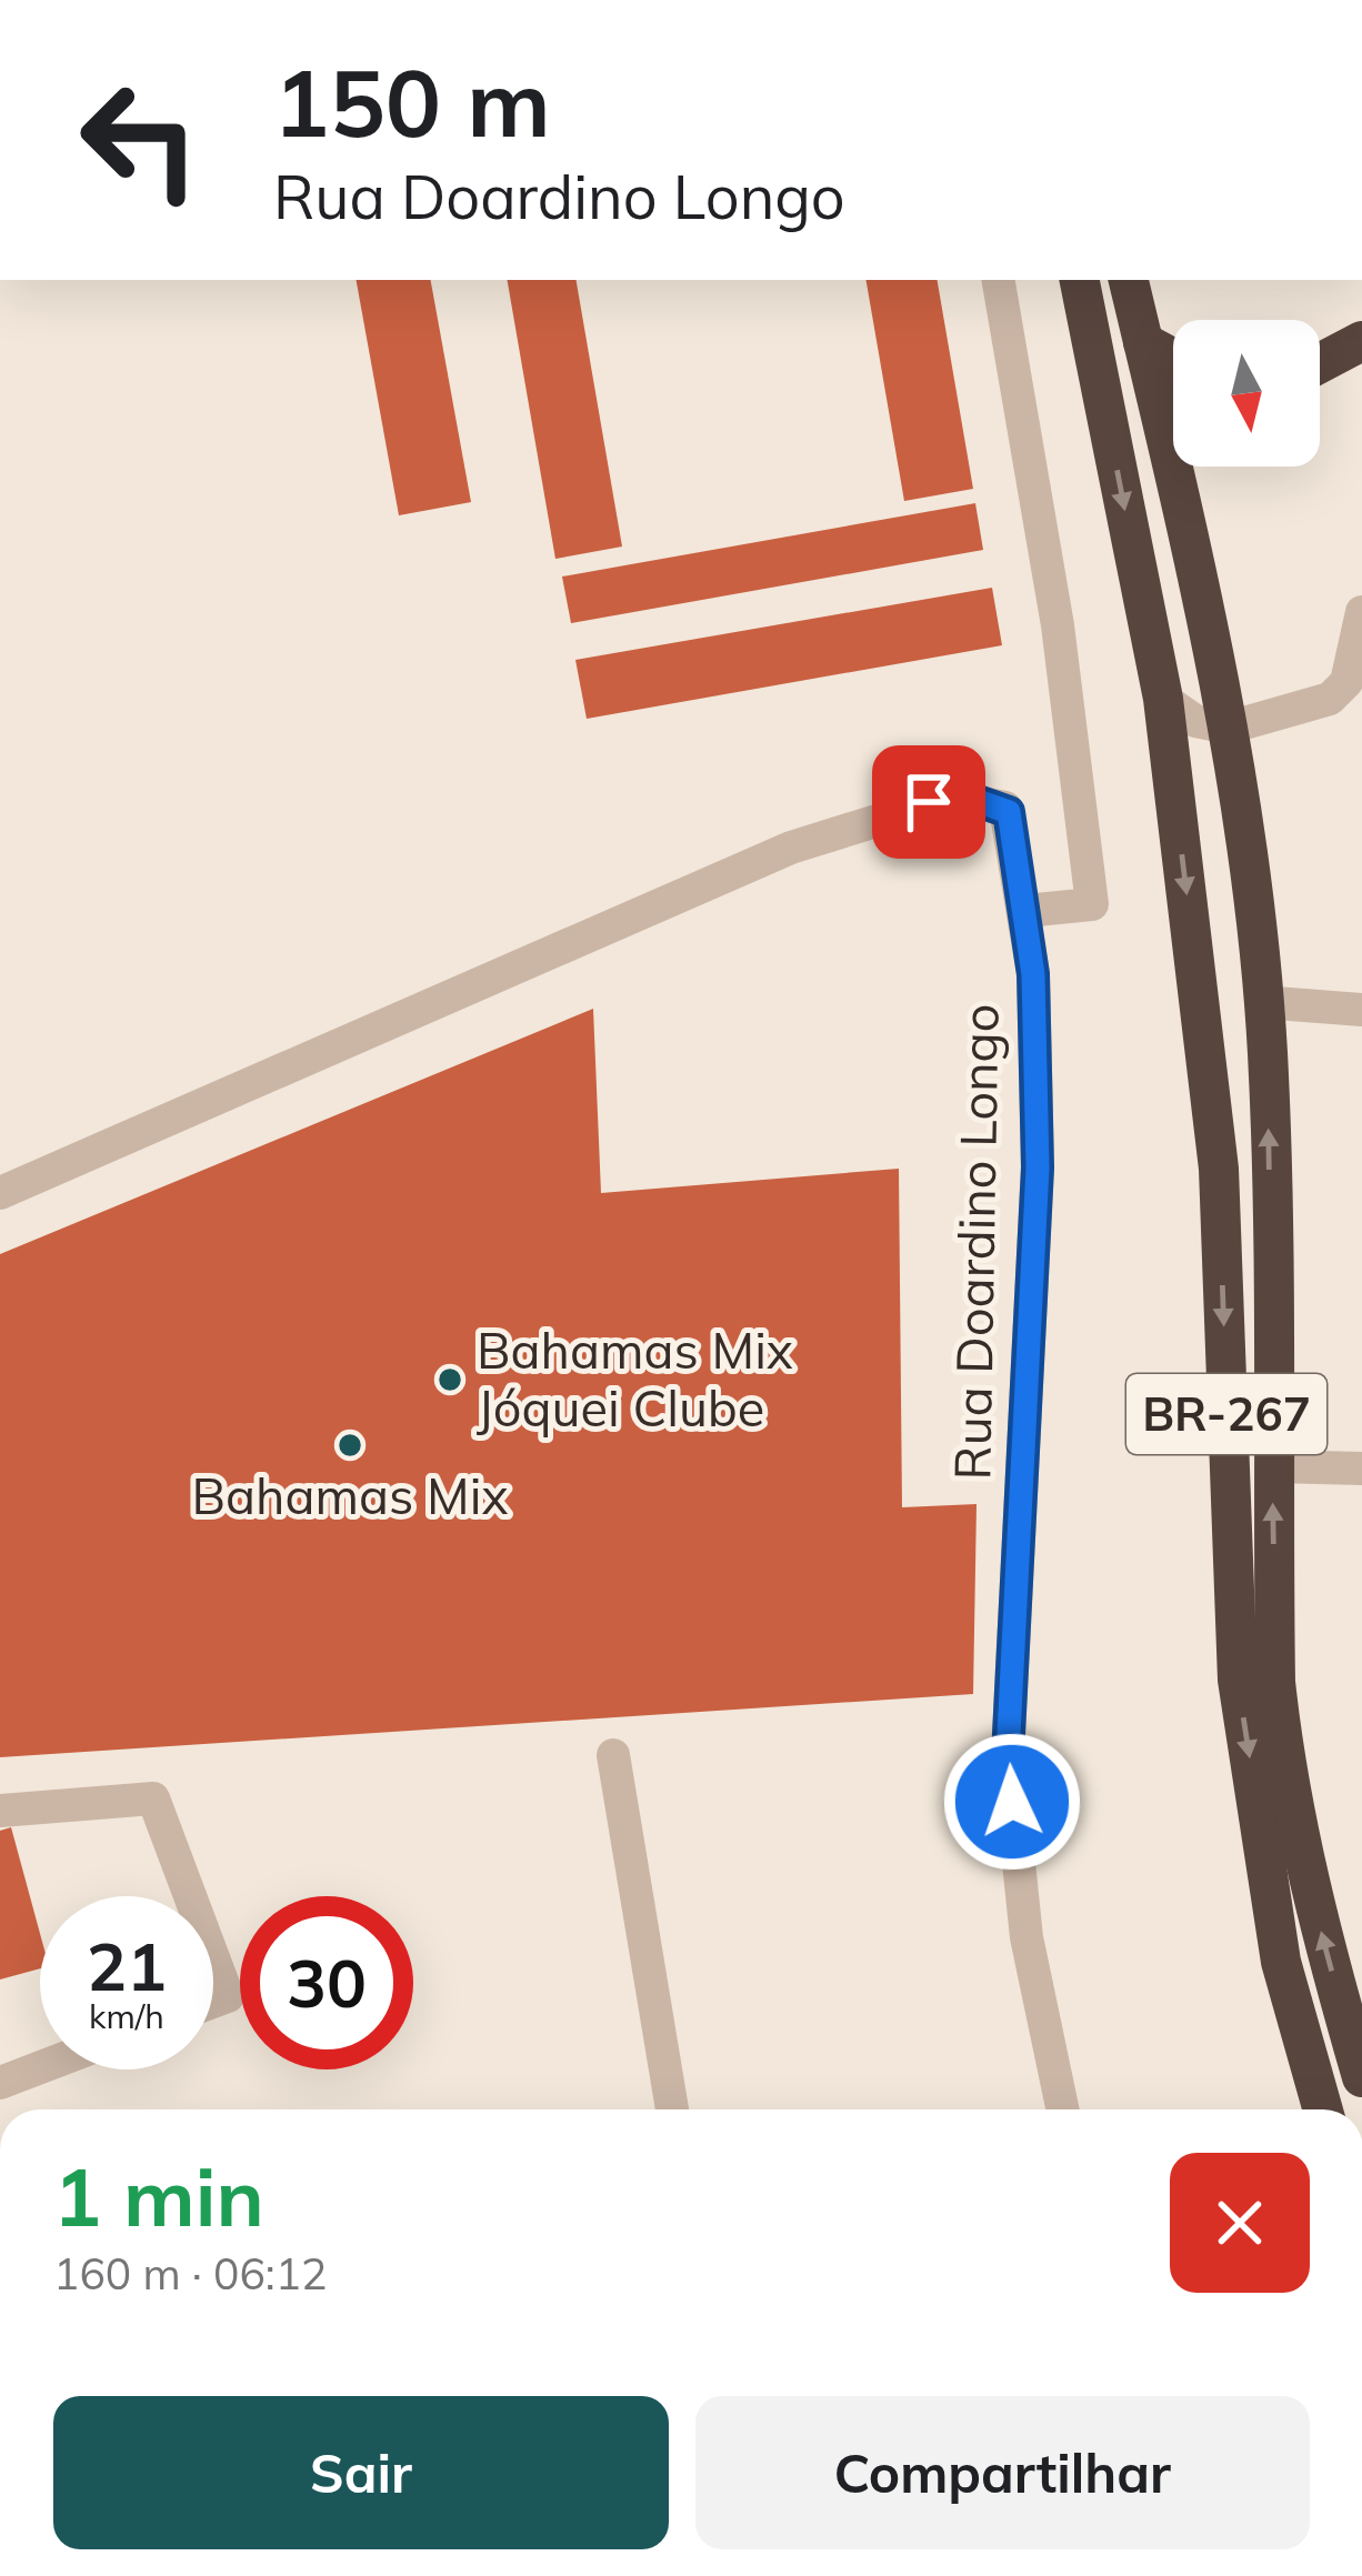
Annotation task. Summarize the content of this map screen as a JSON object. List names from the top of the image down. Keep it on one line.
{"streets":{"highway":["BR-267"],"street":["Rua Doardino Longo"]},"places":["Bahamas Mix Jóquei Clube","Bahamas Mix"],"north":"bottom","page":{"turn":["150 m","Rua Doardino Longo"],"speed":"21 km/h","limit":"30","heading":["1 min","160 m · 06:12"],"buttons":["Sair","Compartilhar"]}}
